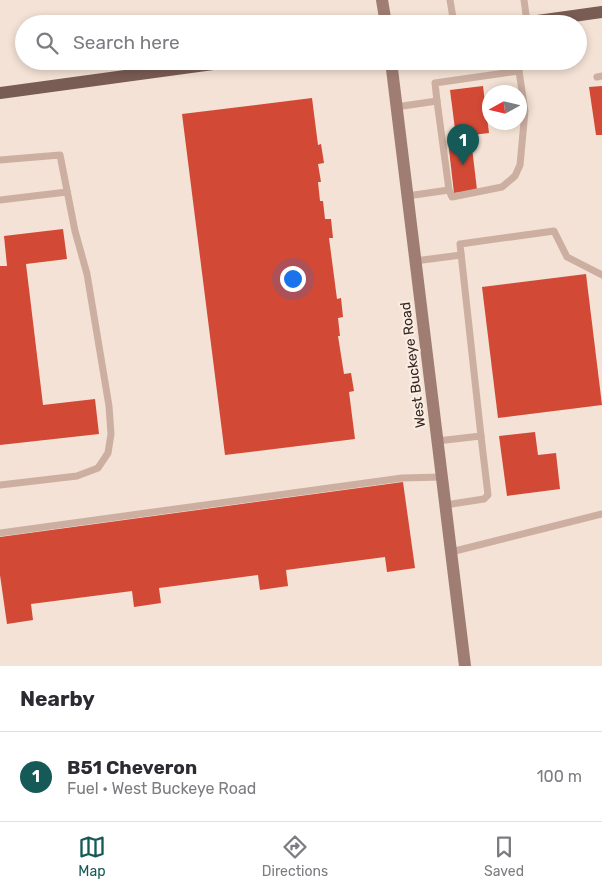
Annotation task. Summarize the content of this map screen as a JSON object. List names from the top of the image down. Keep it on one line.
{"streets":{"main road":["West Buckeye Road"]},"north":"left","page":{"search":"Search here","pins":"1","heading":"Nearby","list":[{"mark":"1","name":"B51 Cheveron","note":"Fuel · West Buckeye Road","value":"100 m"}],"nav":["Map","Directions","Saved"]}}
